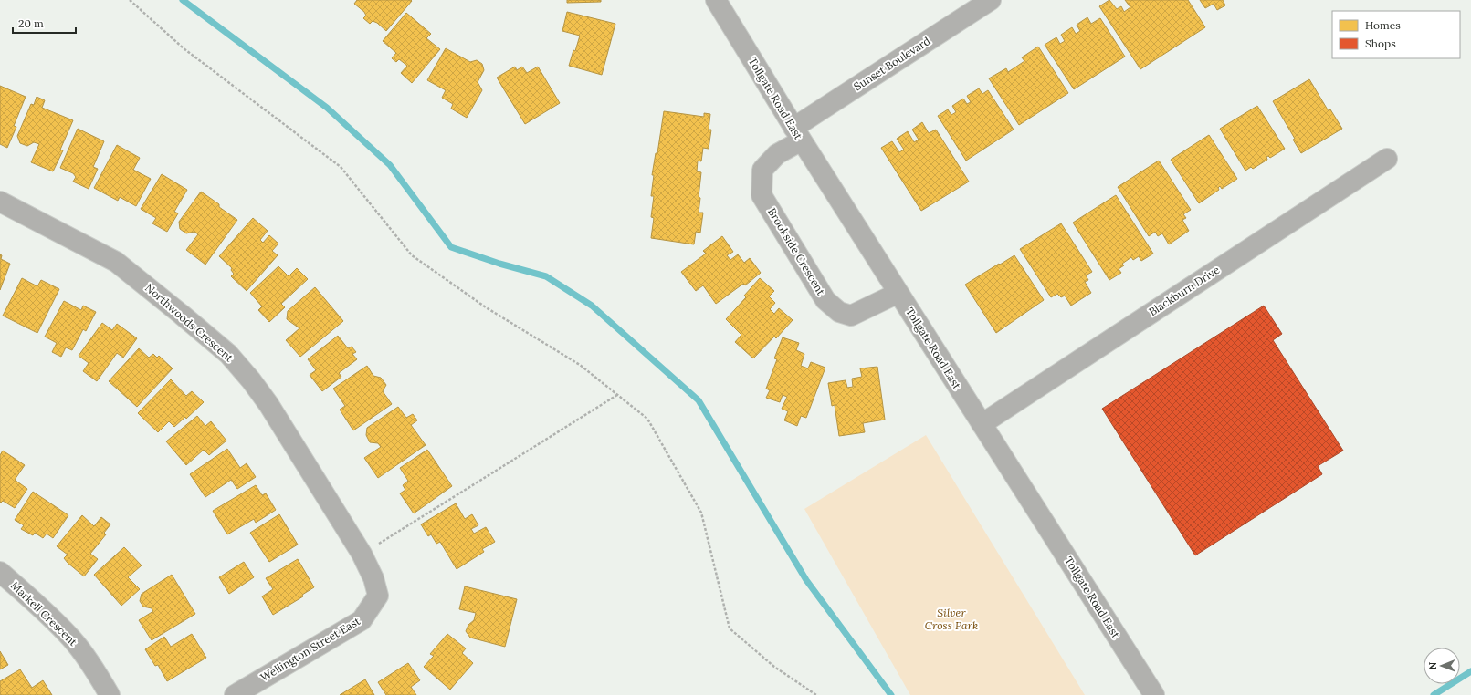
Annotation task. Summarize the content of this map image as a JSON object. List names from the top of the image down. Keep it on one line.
{"streets":{"street":["Sunset Boulevard","Tollgate Road East","Brookside Crescent","Blackburn Drive","Northwoods Crescent","Markell Crescent","Wellington Street East"]},"crossings":[["Sunset Boulevard","Tollgate Road East"],["Sunset Boulevard","Brookside Crescent"],["Tollgate Road East","Brookside Crescent"],["Tollgate Road East","Blackburn Drive"],["Northwoods Crescent","Wellington Street East"]],"parks":["Silver Cross Park"],"legend":["Homes","Shops"],"scale_bar":"20 m","north":"left"}
